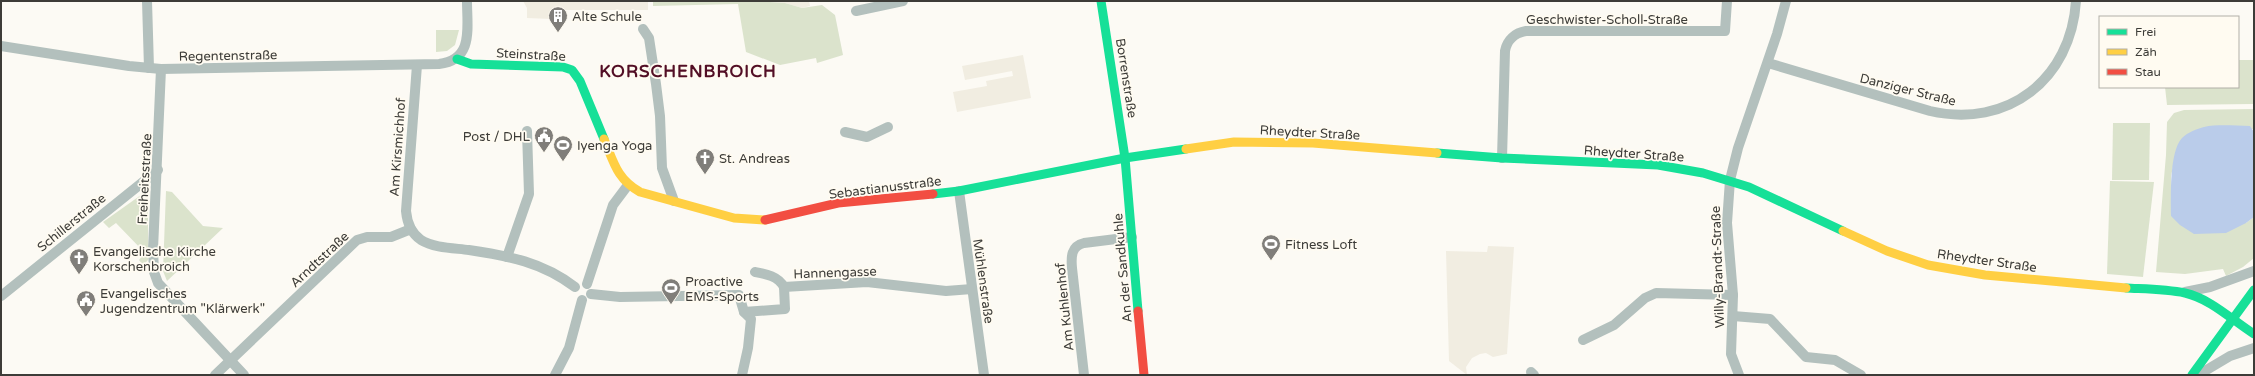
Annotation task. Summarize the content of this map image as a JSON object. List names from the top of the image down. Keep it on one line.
{"streets":{"street":["Geschwister-Scholl-Straße","Steinstraße","Regentenstraße","Borrenstraße","Danziger Straße","Rheydter Straße","Am Kirsmichhof","Freiheitsstraße","Sebastianusstraße","Schillerstraße","Arndtstraße","Willy-Brandt-Straße","An der Sandkuhle","Hannengasse","Mühlenstraße","Am Kuhlenhof"]},"crossings":[["Geschwister-Scholl-Straße","Rheydter Straße"],["Steinstraße","Regentenstraße"],["Steinstraße","Sebastianusstraße"],["Regentenstraße","Am Kirsmichhof"],["Regentenstraße","Freiheitsstraße"],["Borrenstraße","Rheydter Straße"],["Borrenstraße","Sebastianusstraße"],["Borrenstraße","An der Sandkuhle"],["Danziger Straße","Willy-Brandt-Straße"],["Rheydter Straße","Sebastianusstraße"],["Rheydter Straße","Willy-Brandt-Straße"],["Rheydter Straße","An der Sandkuhle"],["Am Kirsmichhof","Arndtstraße"],["Freiheitsstraße","Schillerstraße"],["Freiheitsstraße","Arndtstraße"],["Sebastianusstraße","An der Sandkuhle"],["Sebastianusstraße","Mühlenstraße"],["An der Sandkuhle","Am Kuhlenhof"],["Hannengasse","Mühlenstraße"]],"districts":["KORSCHENBROICH"],"places":{"building":["Alte Schule"],"public building":["Post / DHL","Evangelisches Jugendzentrum \"Klärwerk\""],"sports":["Iyenga Yoga","Fitness Loft","Proactive EMS-Sports"],"church":["St. Andreas","Evangelische Kirche Korschenbroich"]},"legend":["Frei","Zäh","Stau"]}
